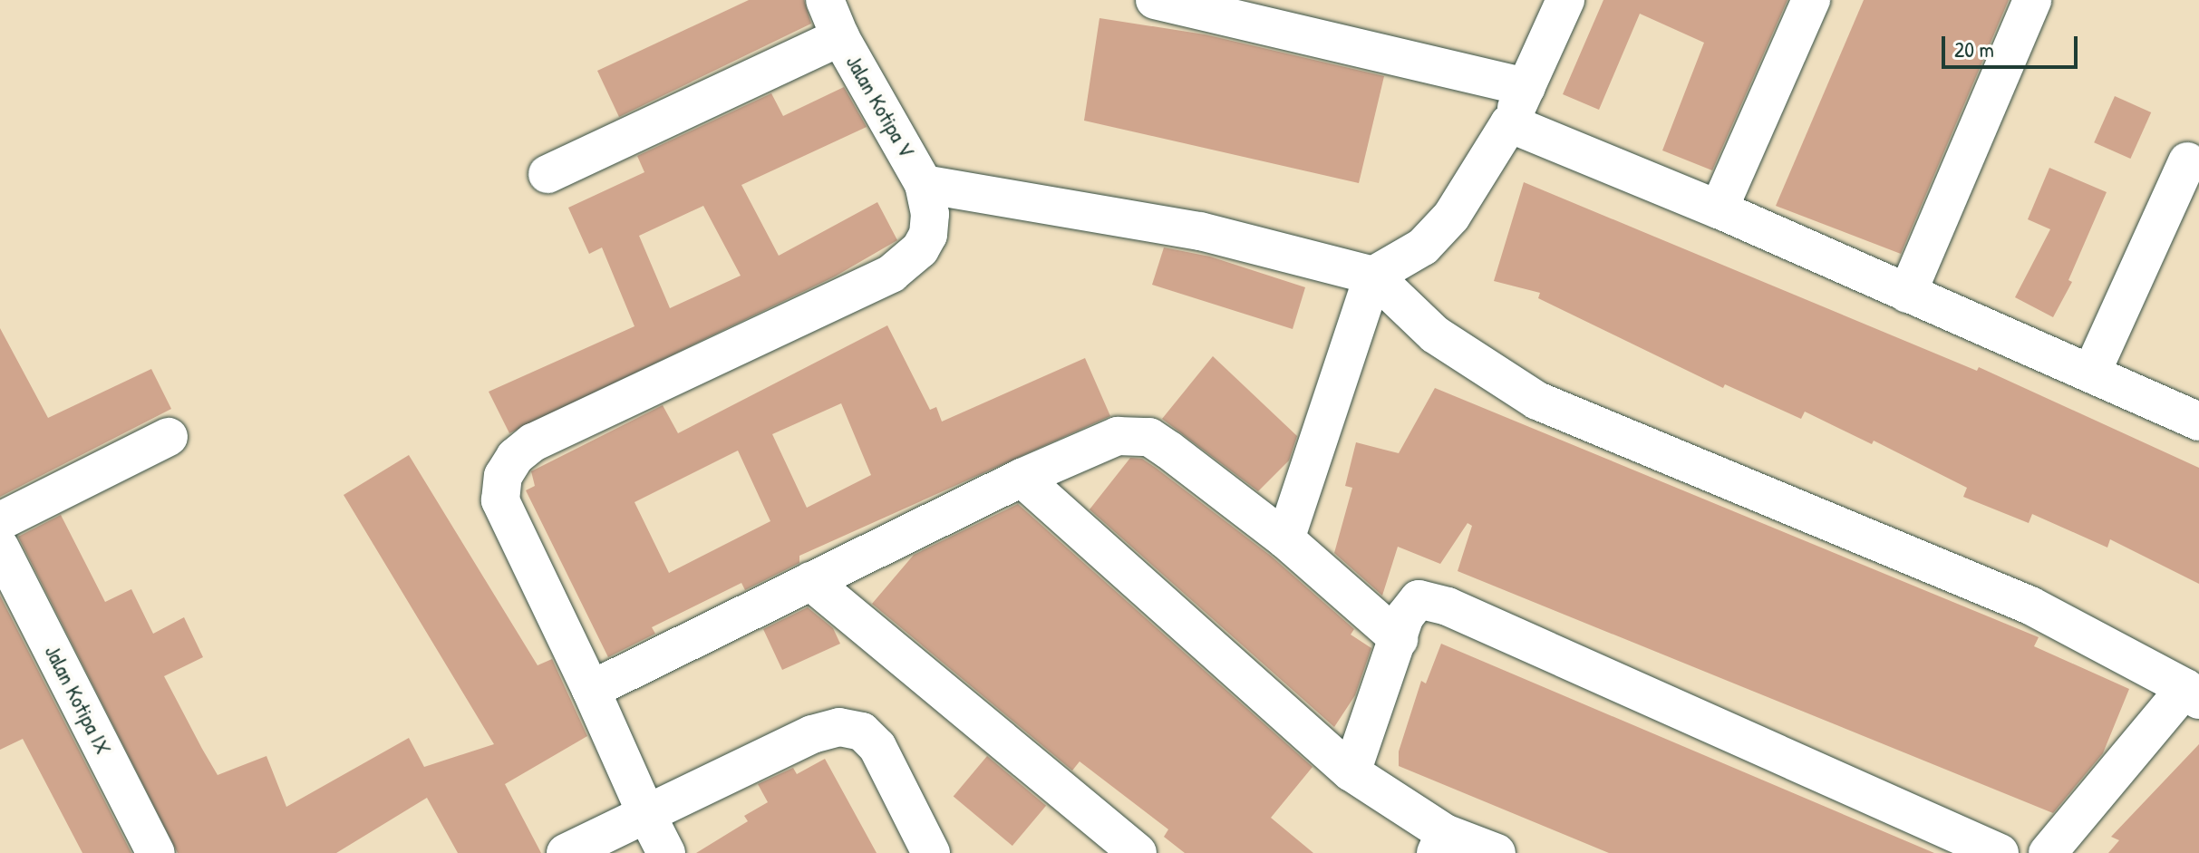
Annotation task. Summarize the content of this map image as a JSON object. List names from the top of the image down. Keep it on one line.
{"streets":{"street":["Jalan Kotipa V","Jalan Kotipa IX"]},"scale_bar":"20 m"}
